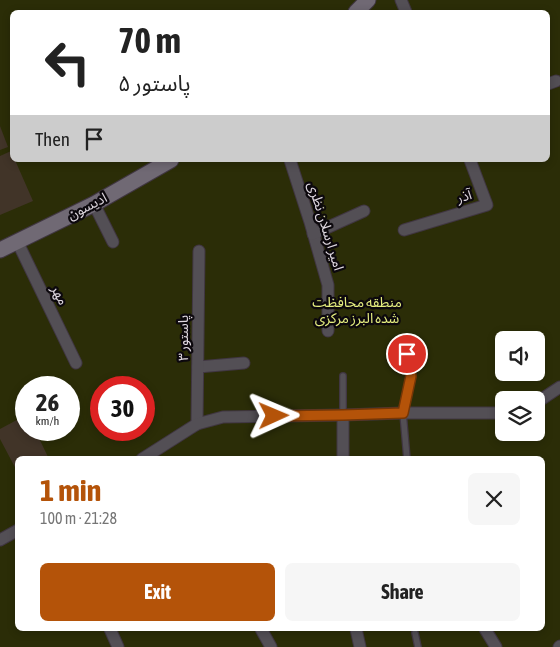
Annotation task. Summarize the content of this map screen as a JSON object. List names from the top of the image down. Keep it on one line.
{"streets":{"street":["آذر","ادیسون","امیر ارسلان نظری","مهر","پاستور ۳"]},"crossings":[["ادیسون","مهر"]],"parks":["منطقه محافظت شده البرز مرکزی"],"page":{"turn":["70 m","پاستور ۵"],"then":"Then","speed":"26 km/h","limit":"30","heading":["1 min","100 m · 21:28"],"buttons":["Exit","Share"]}}
